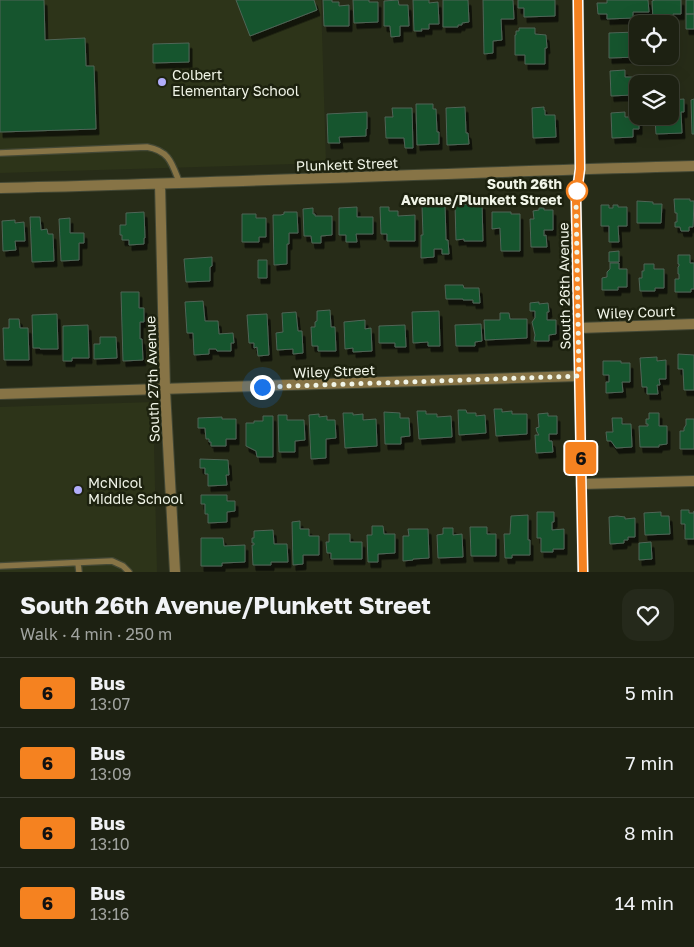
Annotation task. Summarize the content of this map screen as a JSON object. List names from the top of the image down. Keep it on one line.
{"streets":{"street":["Plunkett Street","South 26th Avenue","Wiley Court","Wiley Street","South 27th Avenue"]},"crossings":[["Plunkett Street","South 26th Avenue"],["Plunkett Street","South 27th Avenue"],["South 26th Avenue","Wiley Court"],["South 26th Avenue","Wiley Street"],["Wiley Street","South 27th Avenue"]],"places":["Colbert Elementary School","South 26th Avenue/Plunkett Street","McNicol Middle School"],"lines":["bus line 6"],"page":{"on_map":"6","heading":["South 26th Avenue/Plunkett Street","Walk · 4 min · 250 m"],"list":[{"mark":"6","name":"Bus","note":"13:07","value":"5 min"},{"mark":"6","name":"Bus","note":"13:09","value":"7 min"},{"mark":"6","name":"Bus","note":"13:10","value":"8 min"},{"mark":"6","name":"Bus","note":"13:16","value":"14 min"}]}}
